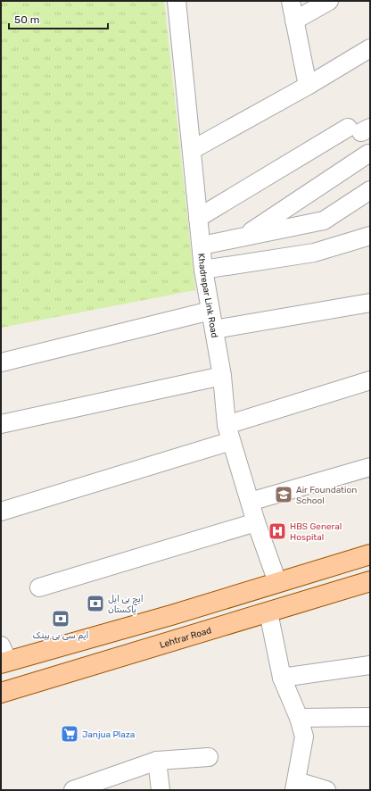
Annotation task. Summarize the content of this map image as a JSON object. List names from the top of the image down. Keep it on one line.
{"streets":{"main road":["Lehtrar Road"],"street":["Khadrepar Link Road"]},"places":{"school or university":["Air Foundation School"],"hospital":["HBS General Hospital"],"bank":["ایچ بی ایل پاکستان","ایم سی بی بینک"],"supermarket":["Janjua Plaza"]},"scale_bar":"50 m"}
